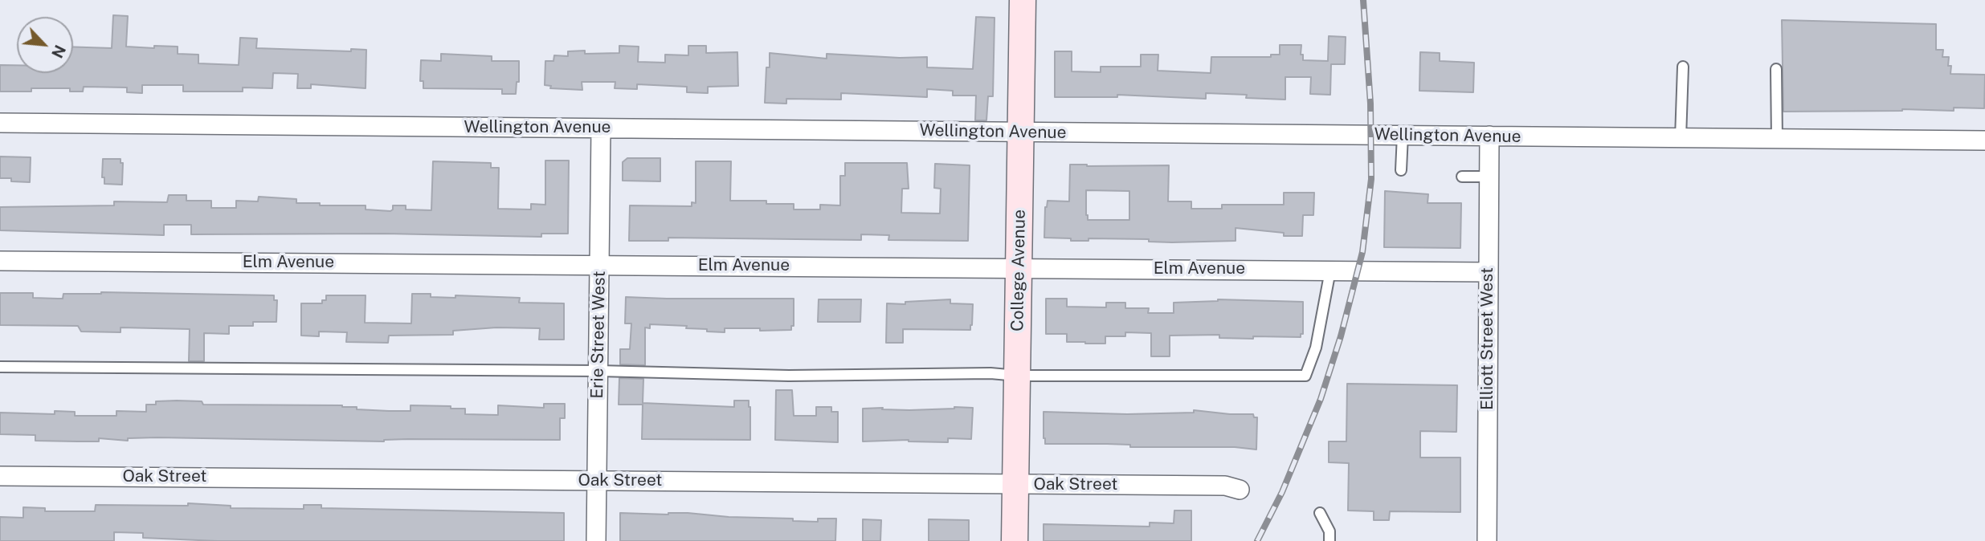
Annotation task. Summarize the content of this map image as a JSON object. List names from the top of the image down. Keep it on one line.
{"streets":{"street":["Wellington Avenue","Elm Avenue","College Avenue","Erie Street West","Elliott Street West","Oak Street"]},"crossings":[["Wellington Avenue","College Avenue"],["Wellington Avenue","Erie Street West"],["Wellington Avenue","Elliott Street West"],["Elm Avenue","College Avenue"],["Elm Avenue","Erie Street West"],["Elm Avenue","Elliott Street West"],["College Avenue","Oak Street"],["Erie Street West","Oak Street"]],"north":"bottom right"}
